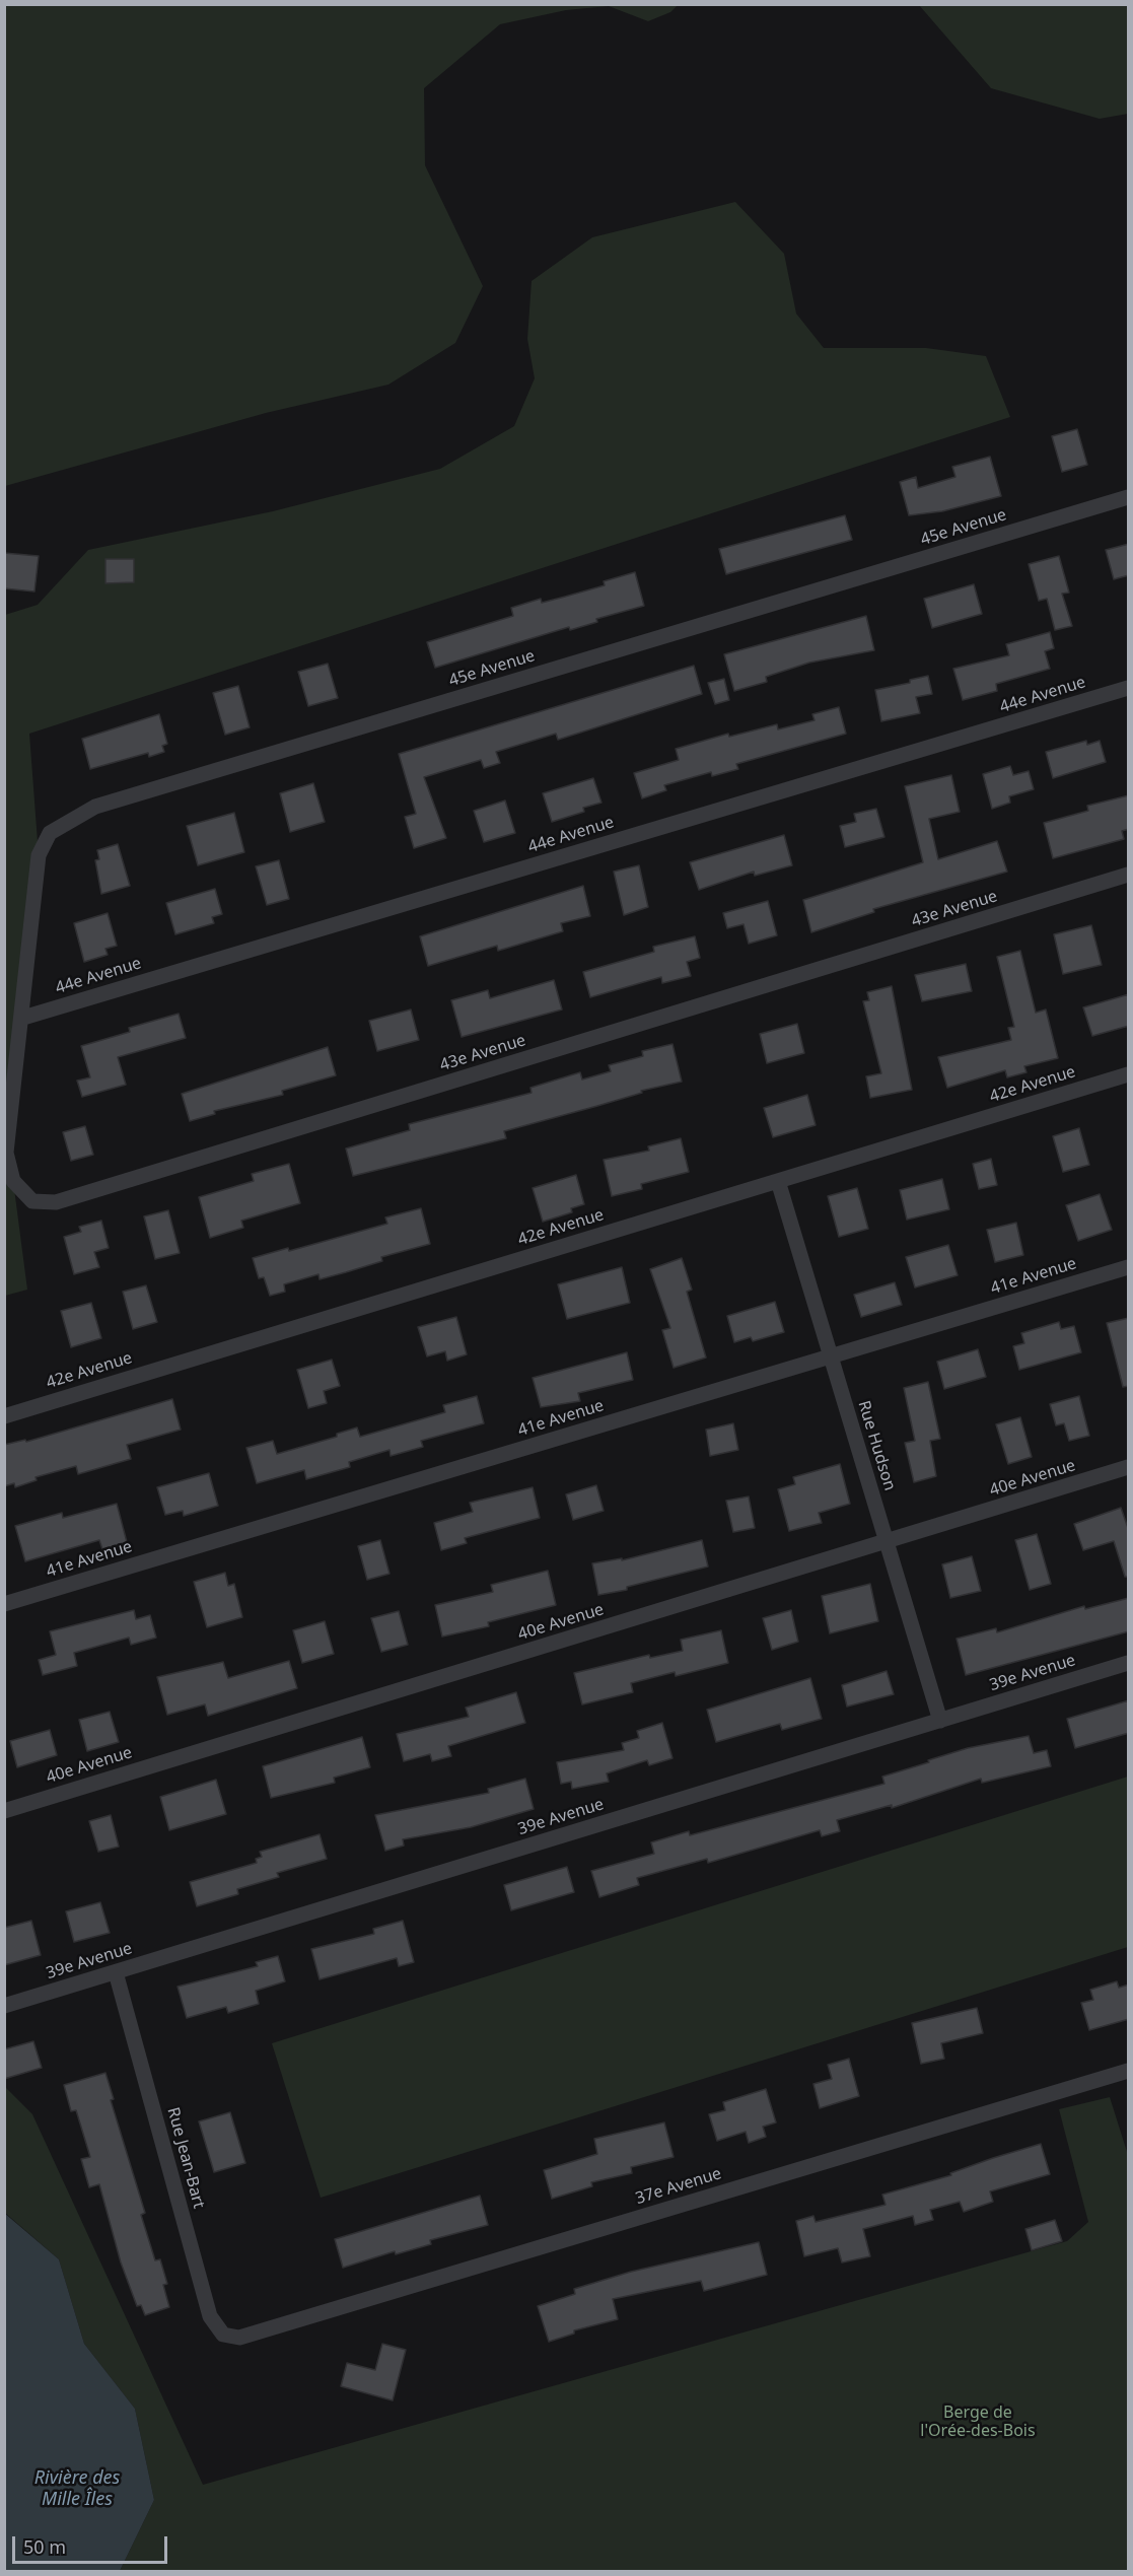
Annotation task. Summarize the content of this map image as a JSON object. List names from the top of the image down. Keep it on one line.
{"streets":{"street":["45e Avenue","44e Avenue","43e Avenue","42e Avenue","41e Avenue","Rue Hudson","40e Avenue","39e Avenue","Rue Jean-Bart","37e Avenue"]},"crossings":[["45e Avenue","44e Avenue"],["45e Avenue","43e Avenue"],["44e Avenue","43e Avenue"],["42e Avenue","Rue Hudson"],["41e Avenue","Rue Hudson"],["Rue Hudson","40e Avenue"],["Rue Hudson","39e Avenue"],["39e Avenue","Rue Jean-Bart"],["Rue Jean-Bart","37e Avenue"]],"water":["Rivière des Mille Îles"],"parks":["Berge de l'Orée-des-Bois"],"scale_bar":"50 m"}
